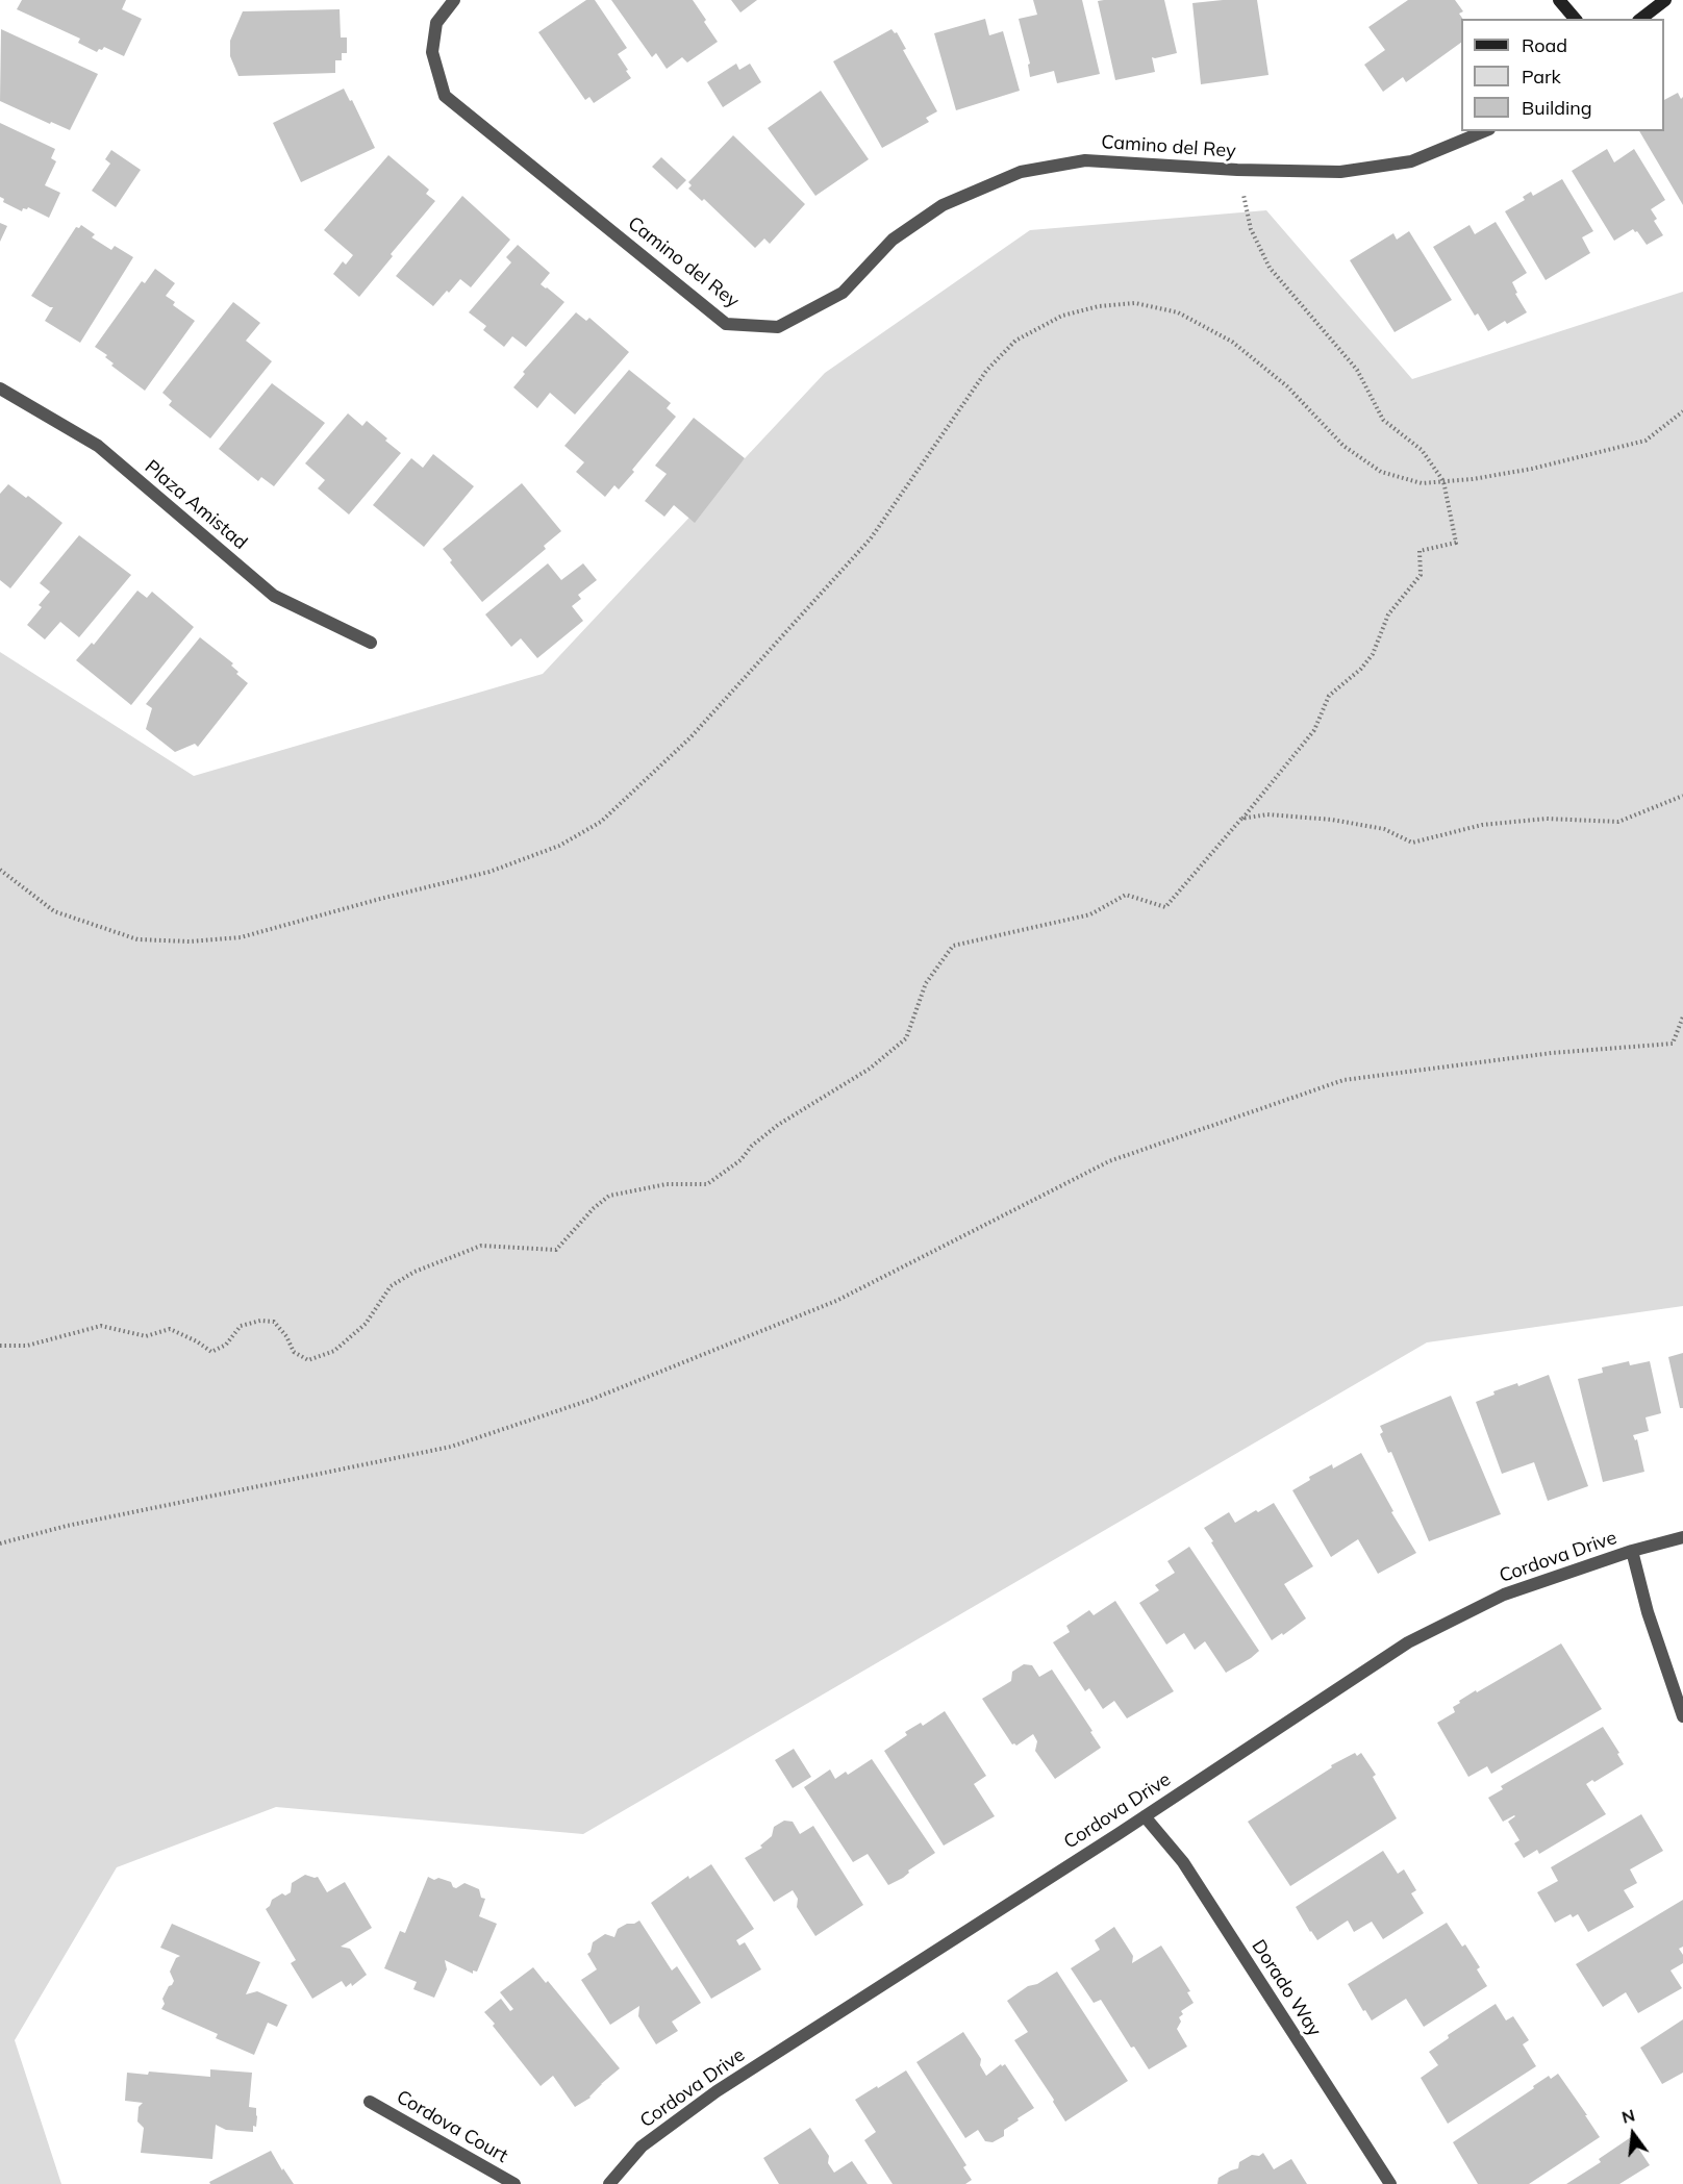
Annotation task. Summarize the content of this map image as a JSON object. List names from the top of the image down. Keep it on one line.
{"streets":{"street":["Camino del Rey","Plaza Amistad","Cordova Drive","Dorado Way","Cordova Court"]},"crossings":[["Cordova Drive","Dorado Way"]],"legend":["Road","Park","Building"],"north":"top"}
